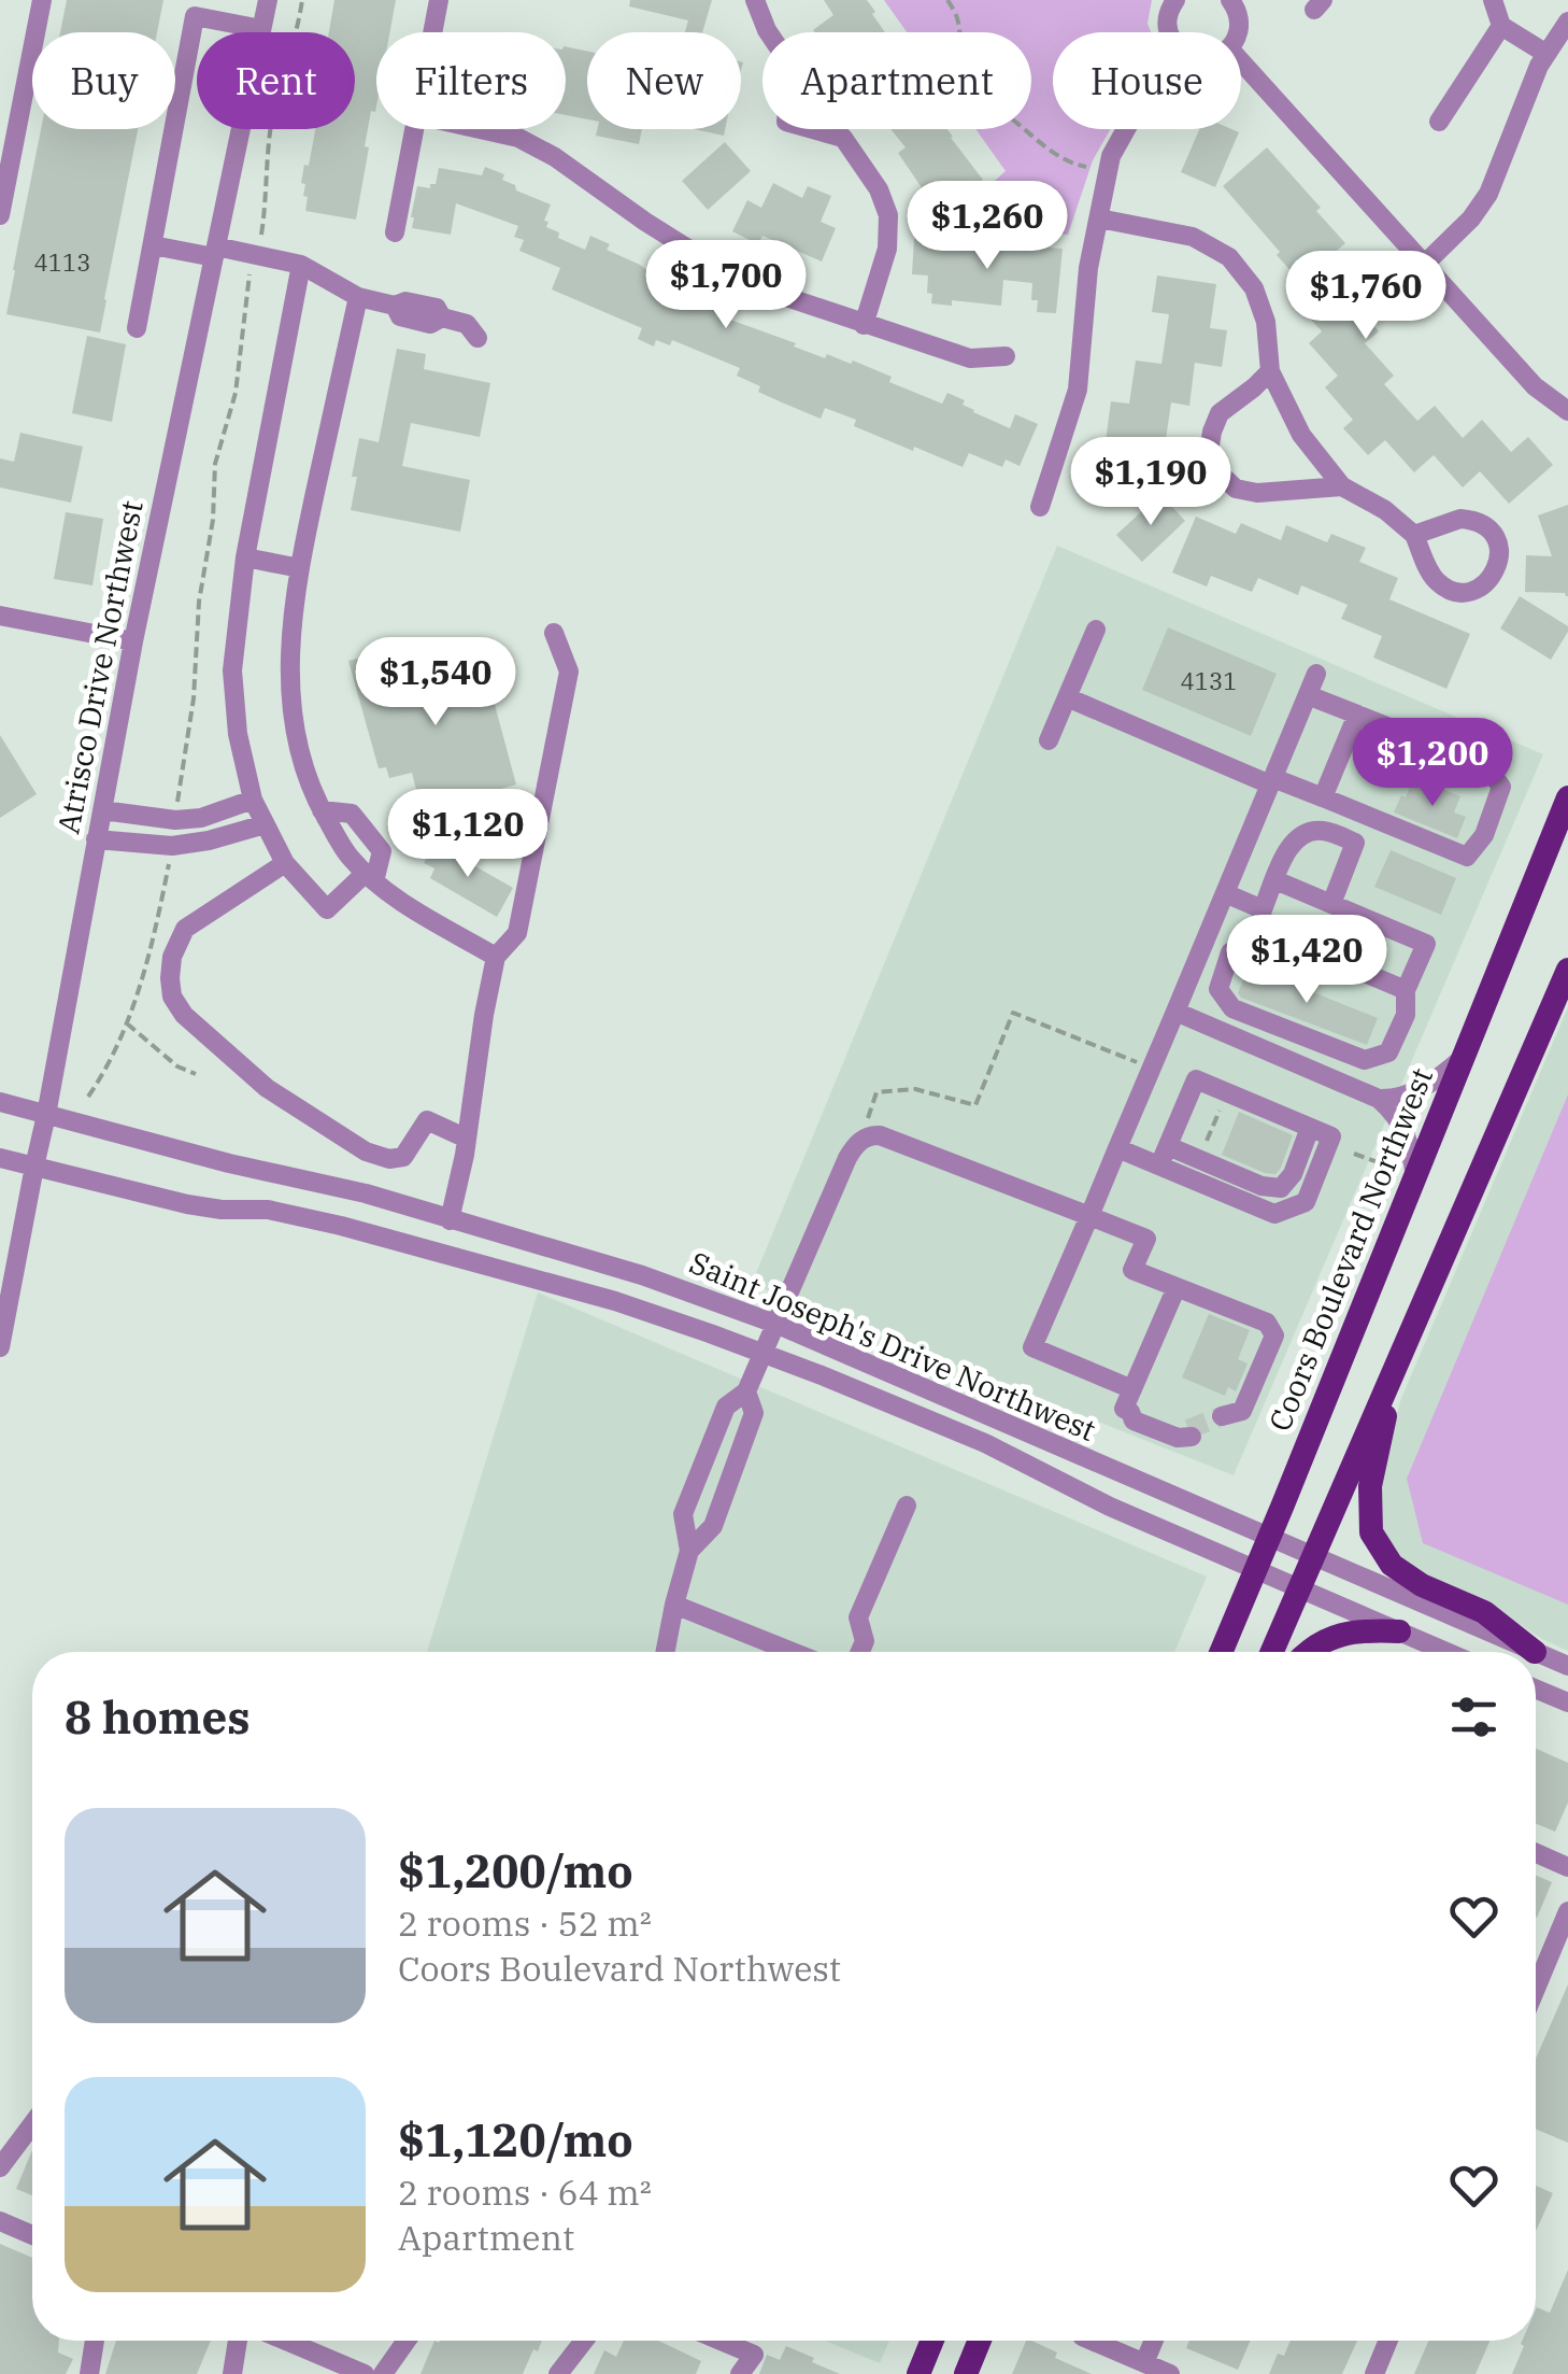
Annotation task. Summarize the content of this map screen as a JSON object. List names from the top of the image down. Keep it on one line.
{"streets":{"main road":["Coors Boulevard Northwest"],"street":["Atrisco Drive Northwest","Saint Joseph's Drive Northwest"]},"crossings":[["Atrisco Drive Northwest","Saint Joseph's Drive Northwest"],["Coors Boulevard Northwest","Saint Joseph's Drive Northwest"]],"house_numbers":["4113","4131"],"page":{"chip":["Buy","Rent","Filters","New","Apartment","House"],"price":["$1,260","$1,700","$1,760","$1,190","$1,540","$1,200","$1,120","$1,420"],"heading":"8 homes","list":[{"name":"$1,200/mo","note":"2 rooms · 52 m² · Coors Boulevard Northwest"},{"name":"$1,120/mo","note":"2 rooms · 64 m² · Apartment"}]}}
